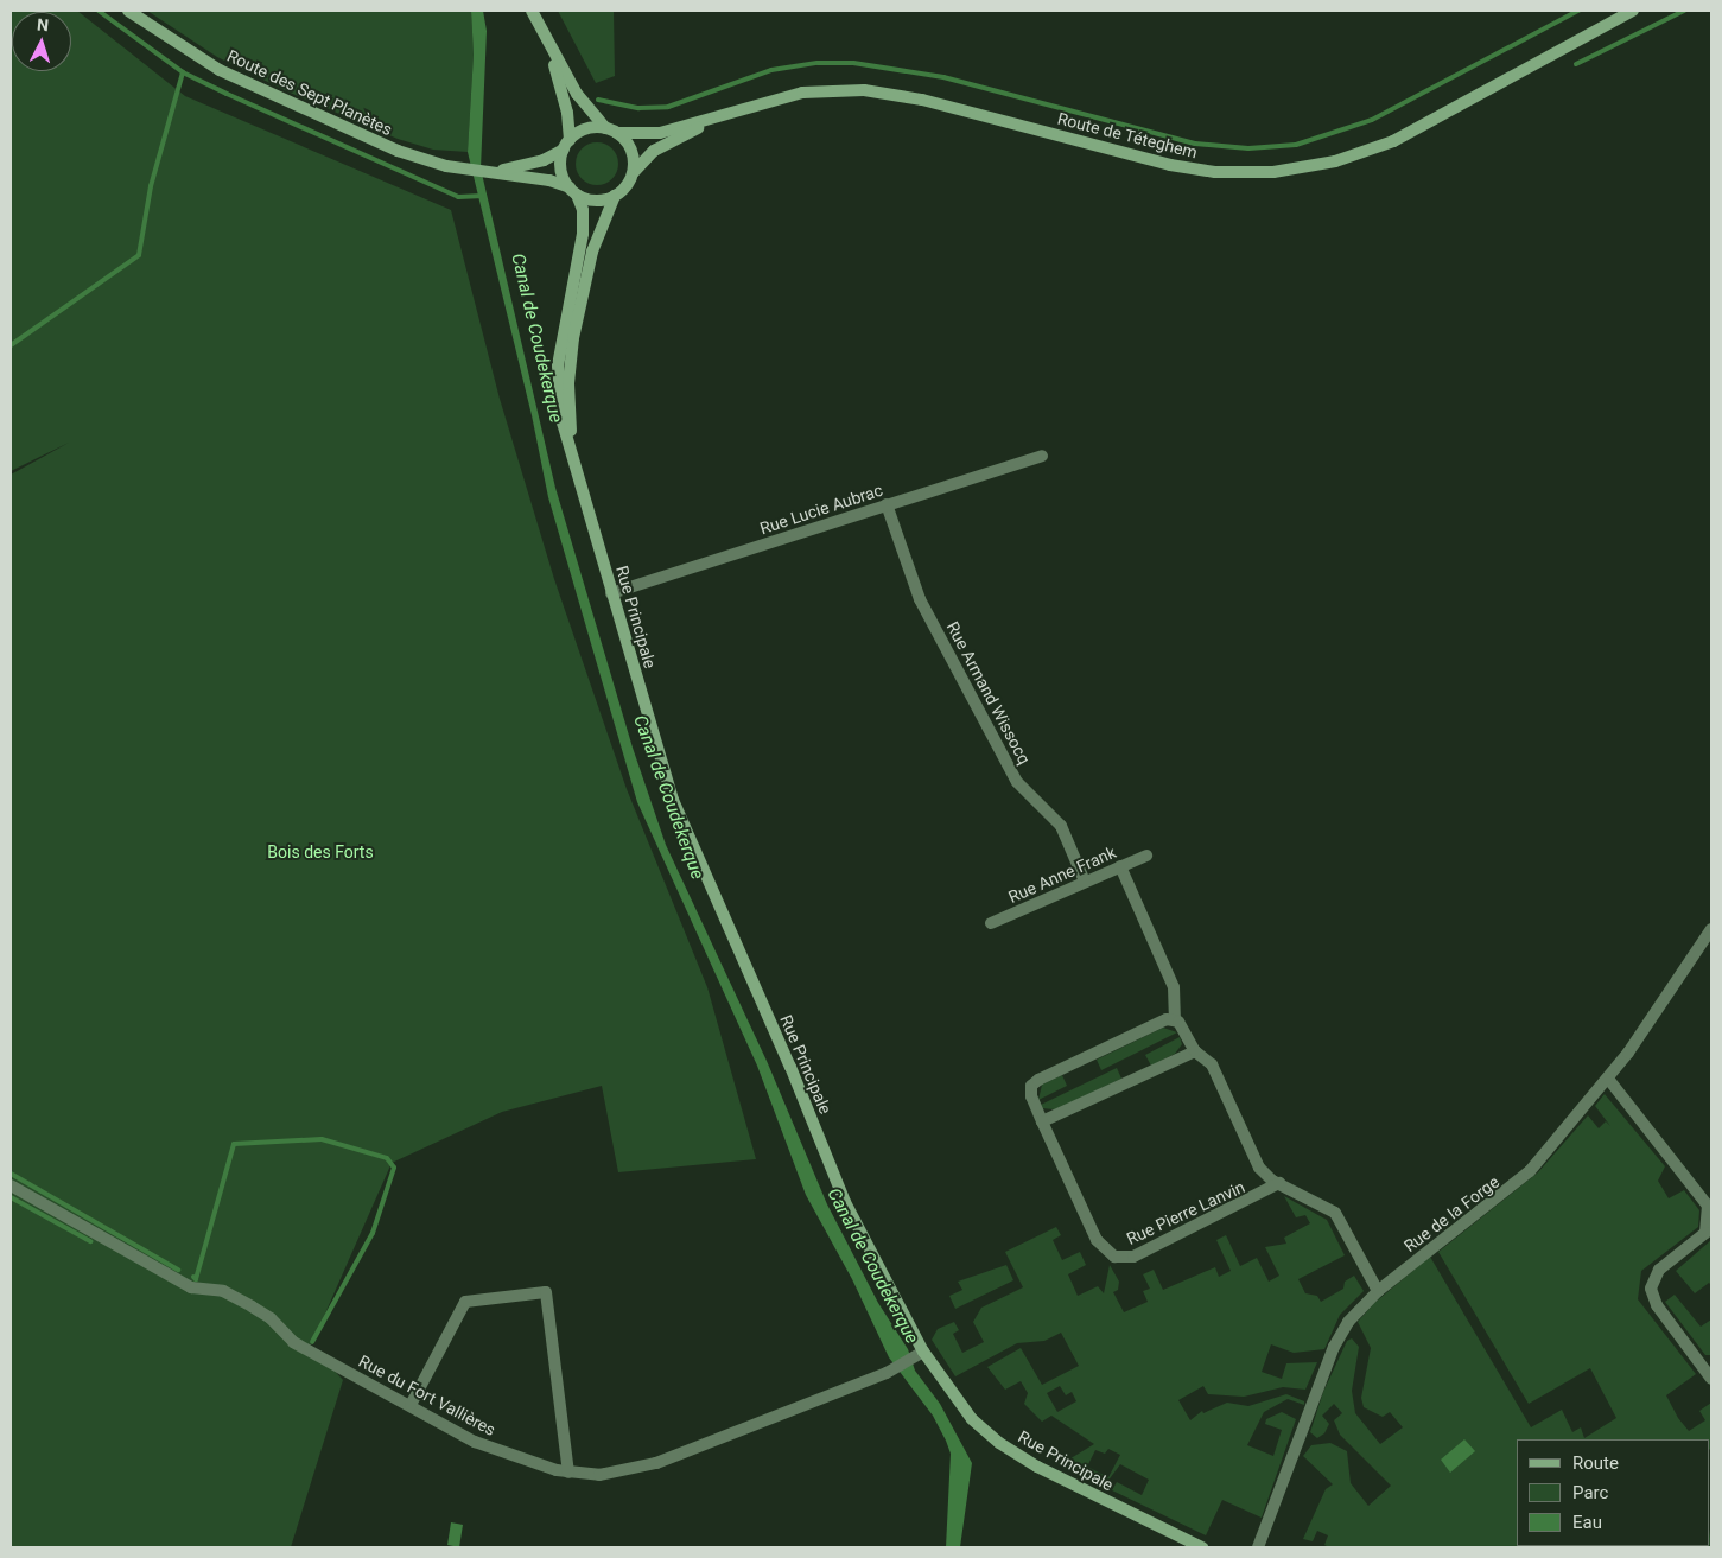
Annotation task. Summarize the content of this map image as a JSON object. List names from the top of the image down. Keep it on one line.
{"streets":{"street":["Route des Sept Planètes","Route de Téteghem","Rue Lucie Aubrac","Rue Principale","Rue Armand Wissocq","Rue Anne Frank","Rue Pierre Lanvin","Rue de la Forge","Rue du Fort Vallières"]},"crossings":[["Route des Sept Planètes","Route de Téteghem"],["Route des Sept Planètes","Rue Principale"],["Route de Téteghem","Rue Principale"],["Rue Lucie Aubrac","Rue Principale"],["Rue Lucie Aubrac","Rue Armand Wissocq"],["Rue Principale","Rue du Fort Vallières"],["Rue Armand Wissocq","Rue Anne Frank"],["Rue Pierre Lanvin","Rue de la Forge"]],"water":["Canal de Coudekerque"],"parks":["Bois des Forts"],"legend":["Route","Parc","Eau"],"north":"top"}
